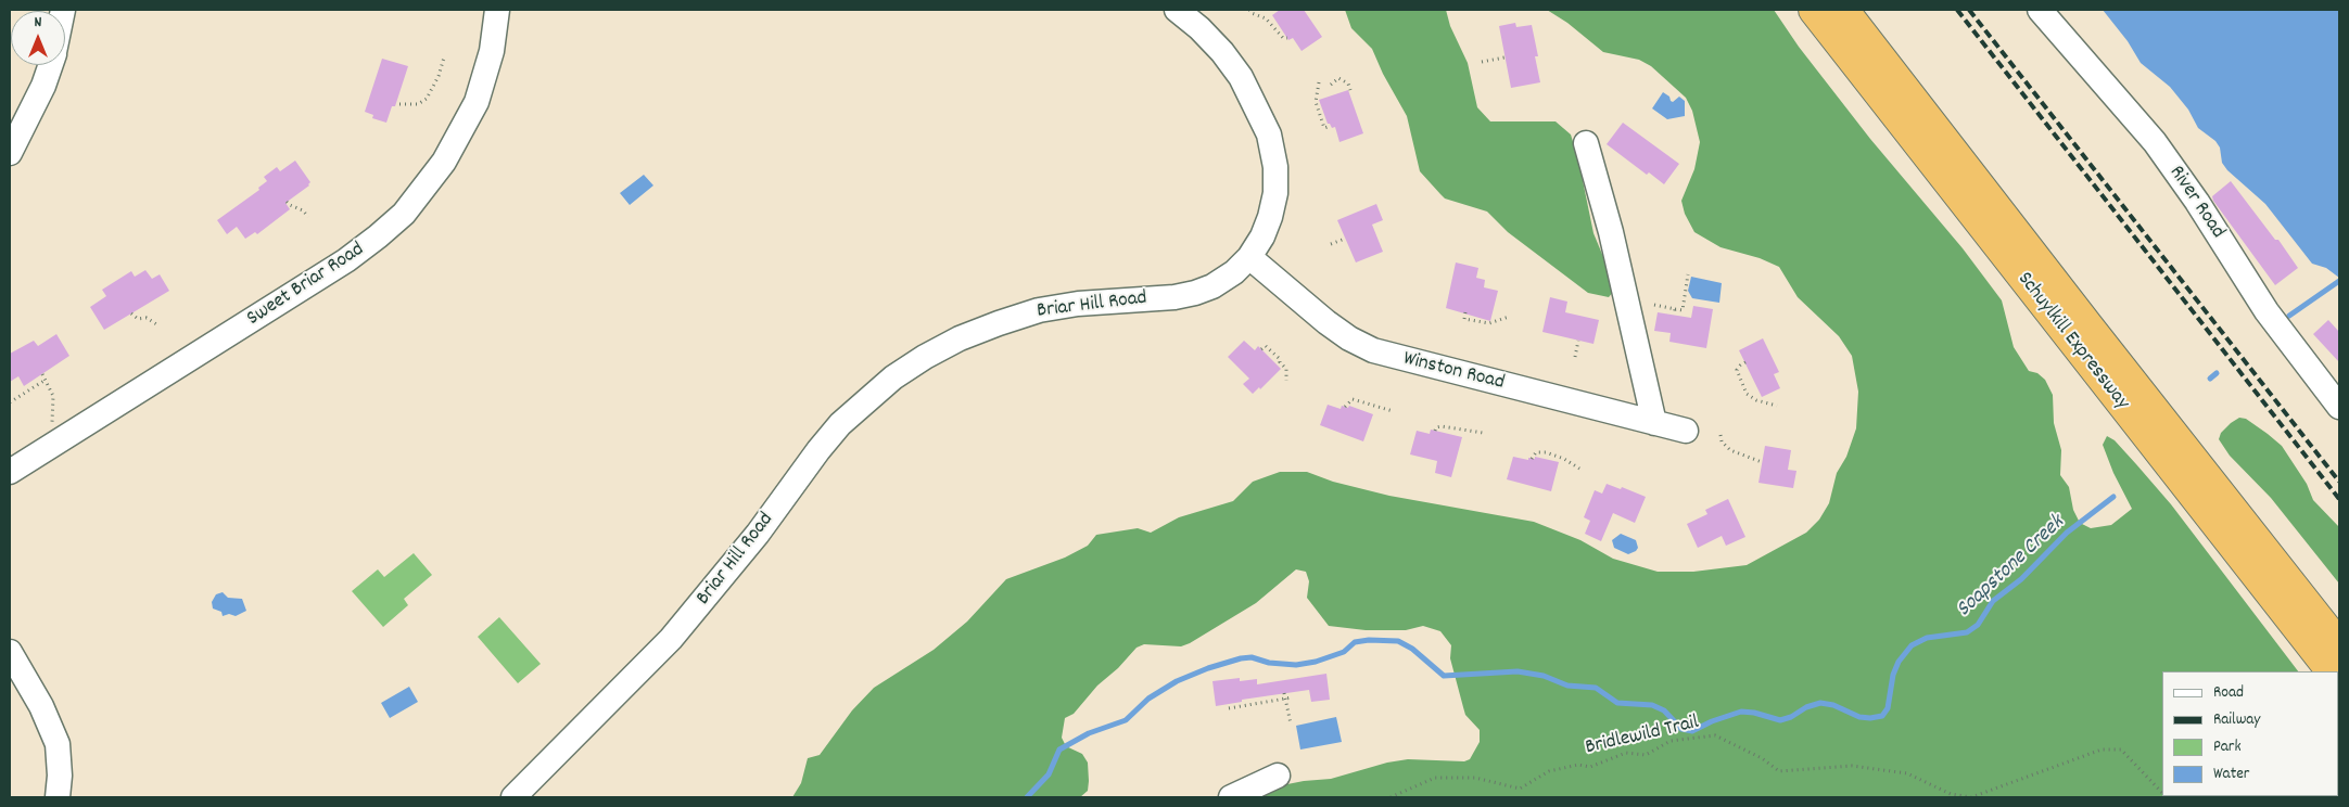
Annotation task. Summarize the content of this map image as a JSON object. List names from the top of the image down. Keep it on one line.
{"streets":{"highway":["Schuylkill Expressway"],"street":["River Road","Sweet Briar Road","Briar Hill Road","Winston Road"],"path":["Bridlewild Trail"]},"crossings":[["Briar Hill Road","Winston Road"]],"water":["Soapstone Creek"],"legend":["Road","Railway","Park","Water"],"north":"top"}
